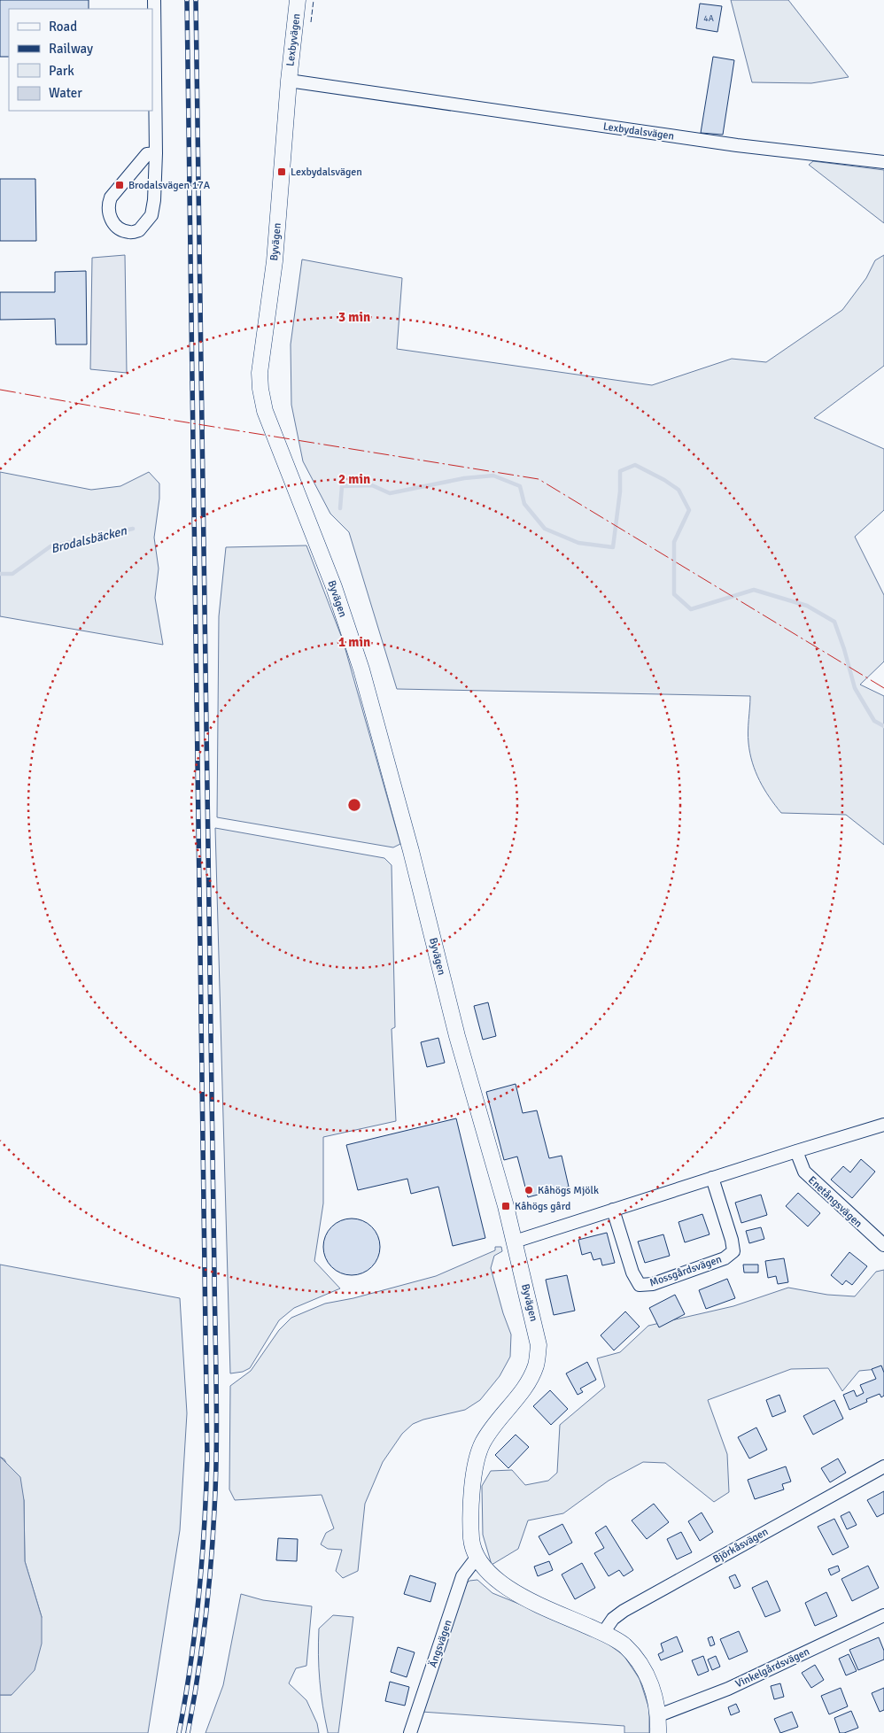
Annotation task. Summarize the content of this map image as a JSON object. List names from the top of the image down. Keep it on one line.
{"streets":{"street":["Lexbyvägen","Lexbydalsvägen","Byvägen","Enetångsvägen","Mossgårdsvägen","Björkåsvägen","Ängsvägen","Vinkelgårdsvägen"]},"crossings":[["Lexbyvägen","Lexbydalsvägen"],["Lexbyvägen","Byvägen"],["Lexbydalsvägen","Byvägen"],["Byvägen","Björkåsvägen"],["Byvägen","Ängsvägen"],["Byvägen","Vinkelgårdsvägen"]],"water":["Brodalsbäcken"],"places":{"transit":["Lexbydalsvägen","Brodalsvägen 17A","Kåhögs gård"],"other":["Kåhögs Mjölk"]},"house_numbers":["4A"],"legend":["Road","Railway","Park","Water"],"rings":["3 min","2 min","1 min"]}
